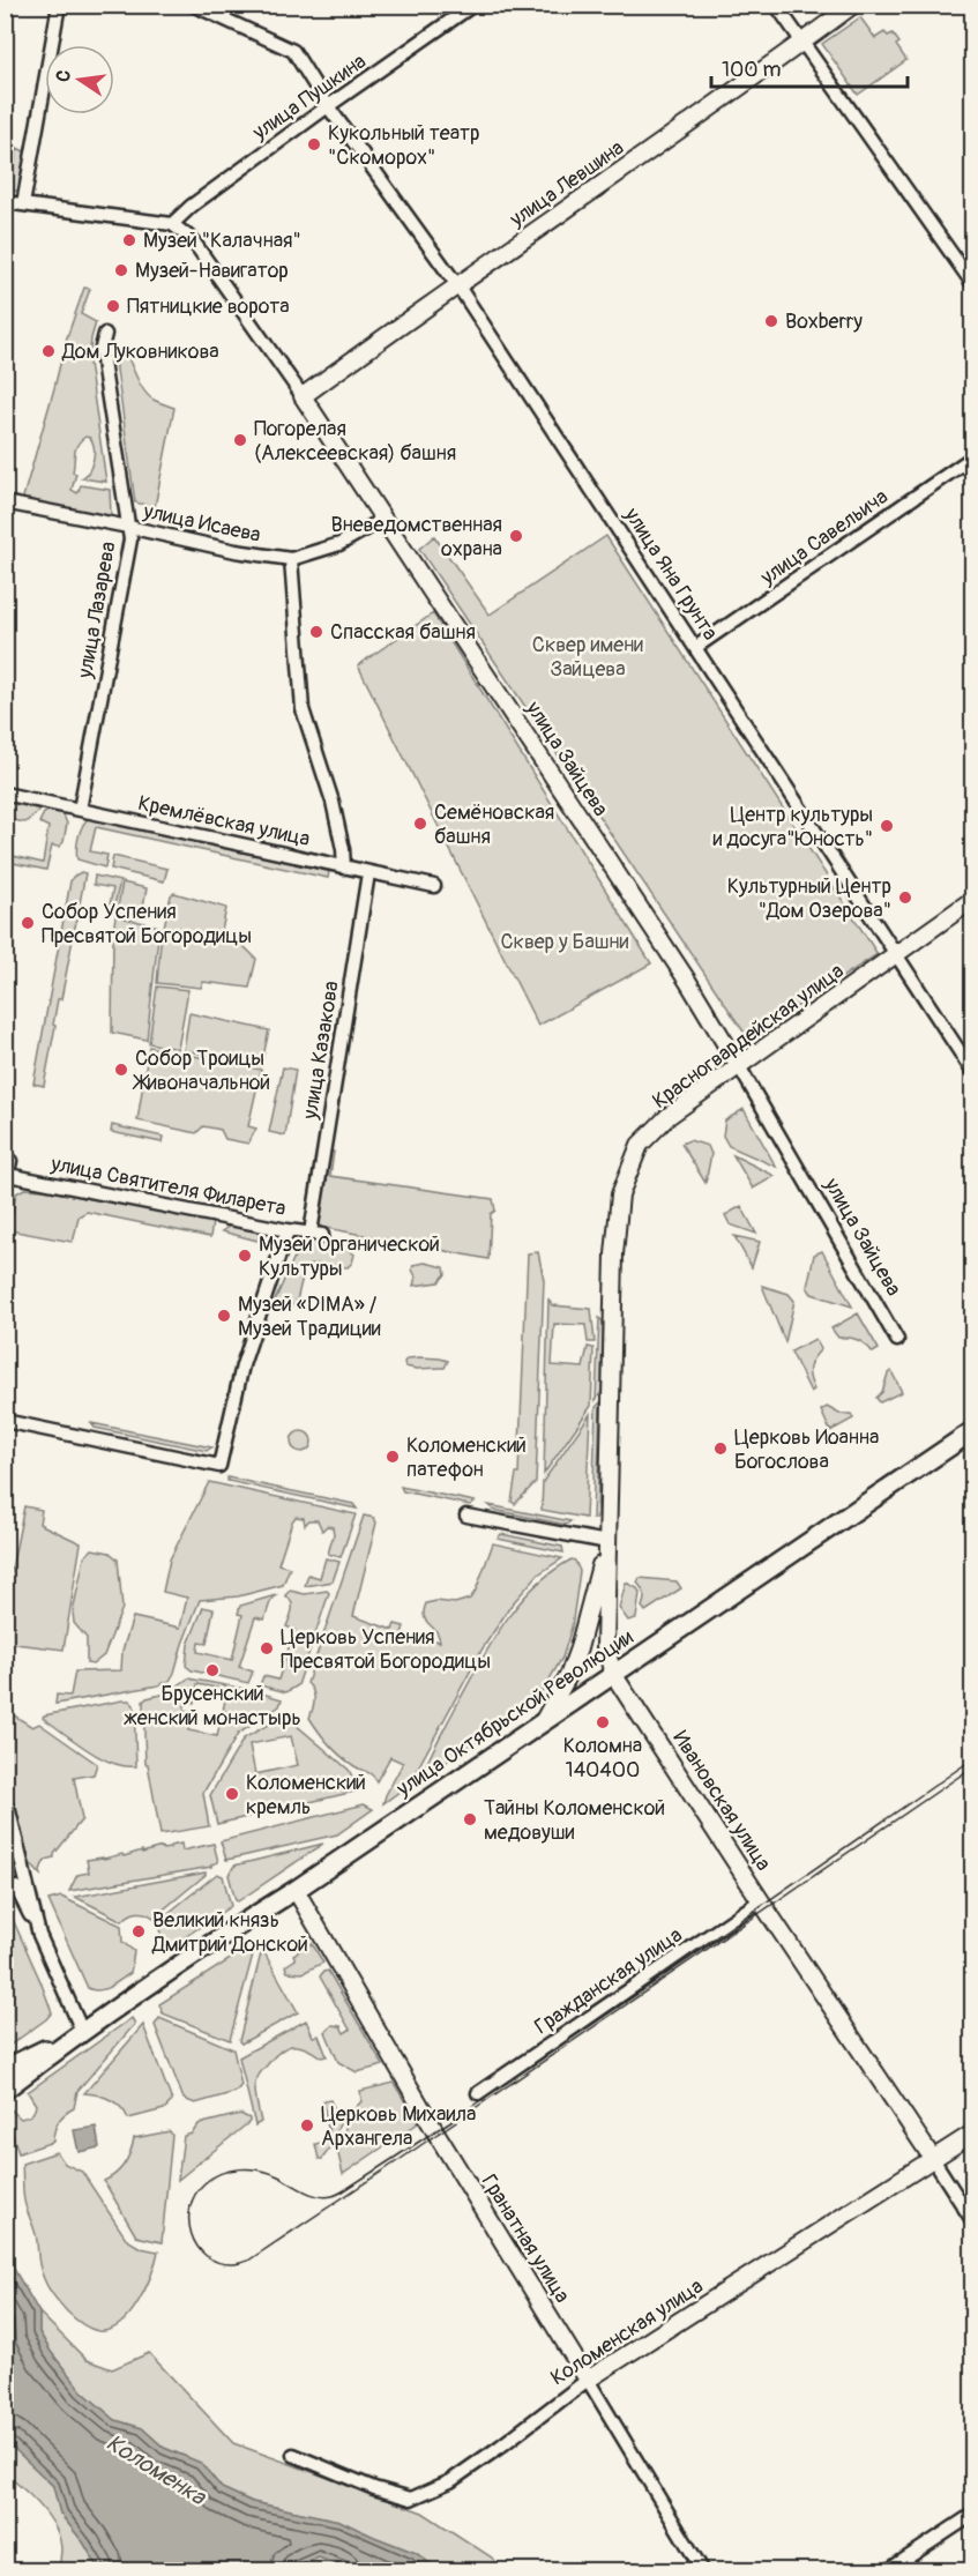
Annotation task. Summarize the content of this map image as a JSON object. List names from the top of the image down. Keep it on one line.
{"streets":{"main road":["улица Октябрьской Революции"],"street":["улица Пушкина","улица Левшина","улица Исаева","улица Савельича","улица Яна Грунта","улица Лазарева","улица Зайцева","Кремлёвская улица","Красногвардейская улица","улица Казакова","улица Святителя Филарета","Ивановская улица","Гражданская улица","Гранатная улица","Коломенская улица"]},"crossings":[["улица Пушкина","улица Яна Грунта"],["улица Пушкина","улица Зайцева"],["улица Левшина","улица Яна Грунта"],["улица Левшина","улица Зайцева"],["улица Исаева","улица Лазарева"],["улица Исаева","улица Зайцева"],["улица Савельича","улица Яна Грунта"],["улица Яна Грунта","Красногвардейская улица"],["улица Лазарева","Кремлёвская улица"],["улица Зайцева","Красногвардейская улица"],["Кремлёвская улица","улица Казакова"],["Красногвардейская улица","Ивановская улица"],["улица Казакова","улица Святителя Филарета"],["улица Октябрьской Революции","Ивановская улица"],["улица Октябрьской Революции","Гранатная улица"],["Ивановская улица","Гражданская улица"],["Ивановская улица","Коломенская улица"],["Гранатная улица","Коломенская улица"]],"water":["Коломенка"],"parks":["Сквер имени Зайцева","Сквер у Башни"],"places":["Кукольный театр \"Скоморох\"","Музей \"Калачная\"","Музей-Навигатор","Пятницкие ворота","Boxberry","Дом Луковникова","Погорелая (Алексеевская) башня","Вневедомственная охрана","Спасская башня","Семёновская башня","Центр культуры и досуга\"Юность\"","Культурный Центр \"Дом Озерова\"","Собор Успения Пресвятой Богородицы","Собор Троицы Живоначальной","Музей Органической Культуры","Музей «DIMA» / Музей Традиции","Церковь Иоанна Богослова","Коломенский патефон","Церковь Успения Пресвятой Богородицы","Брусенский женский монастырь","Коломна 140400","Коломенский кремль","Тайны Коломенской медовуши","Великий князь Дмитрий Донской","Церковь Михаила Архангела"],"scale_bar":"100 m","north":"left"}
